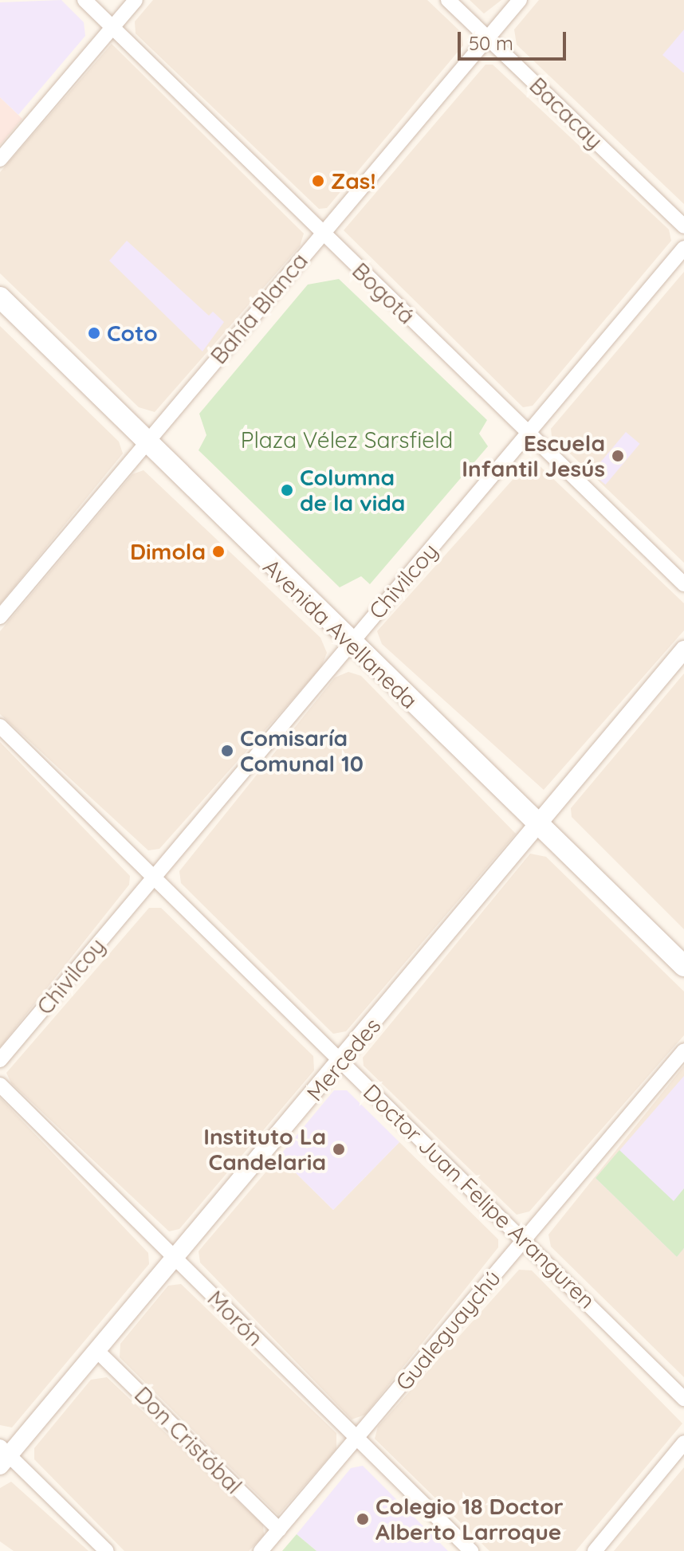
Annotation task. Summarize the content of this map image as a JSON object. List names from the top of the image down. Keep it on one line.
{"streets":{"main road":["Avenida Avellaneda"],"street":["Bacacay","Bogotá","Bahía Blanca","Chivilcoy","Mercedes","Doctor Juan Felipe Aranguren","Morón","Gualeguaychú","Don Cristóbal"]},"crossings":[["Bacacay","Bahía Blanca"],["Bogotá","Bahía Blanca"],["Bogotá","Chivilcoy"],["Bahía Blanca","Avenida Avellaneda"],["Chivilcoy","Avenida Avellaneda"],["Chivilcoy","Doctor Juan Felipe Aranguren"],["Avenida Avellaneda","Mercedes"],["Mercedes","Doctor Juan Felipe Aranguren"],["Mercedes","Morón"],["Mercedes","Don Cristóbal"],["Doctor Juan Felipe Aranguren","Gualeguaychú"],["Morón","Gualeguaychú"],["Gualeguaychú","Don Cristóbal"]],"parks":["Plaza Vélez Sarsfield"],"places":["Zas!","Coto","Escuela Infantil Jesús","Columna de la vida","Dimola","Comisaría Comunal 10","Instituto La Candelaria","Colegio 18 Doctor Alberto Larroque"],"scale_bar":"50 m"}
